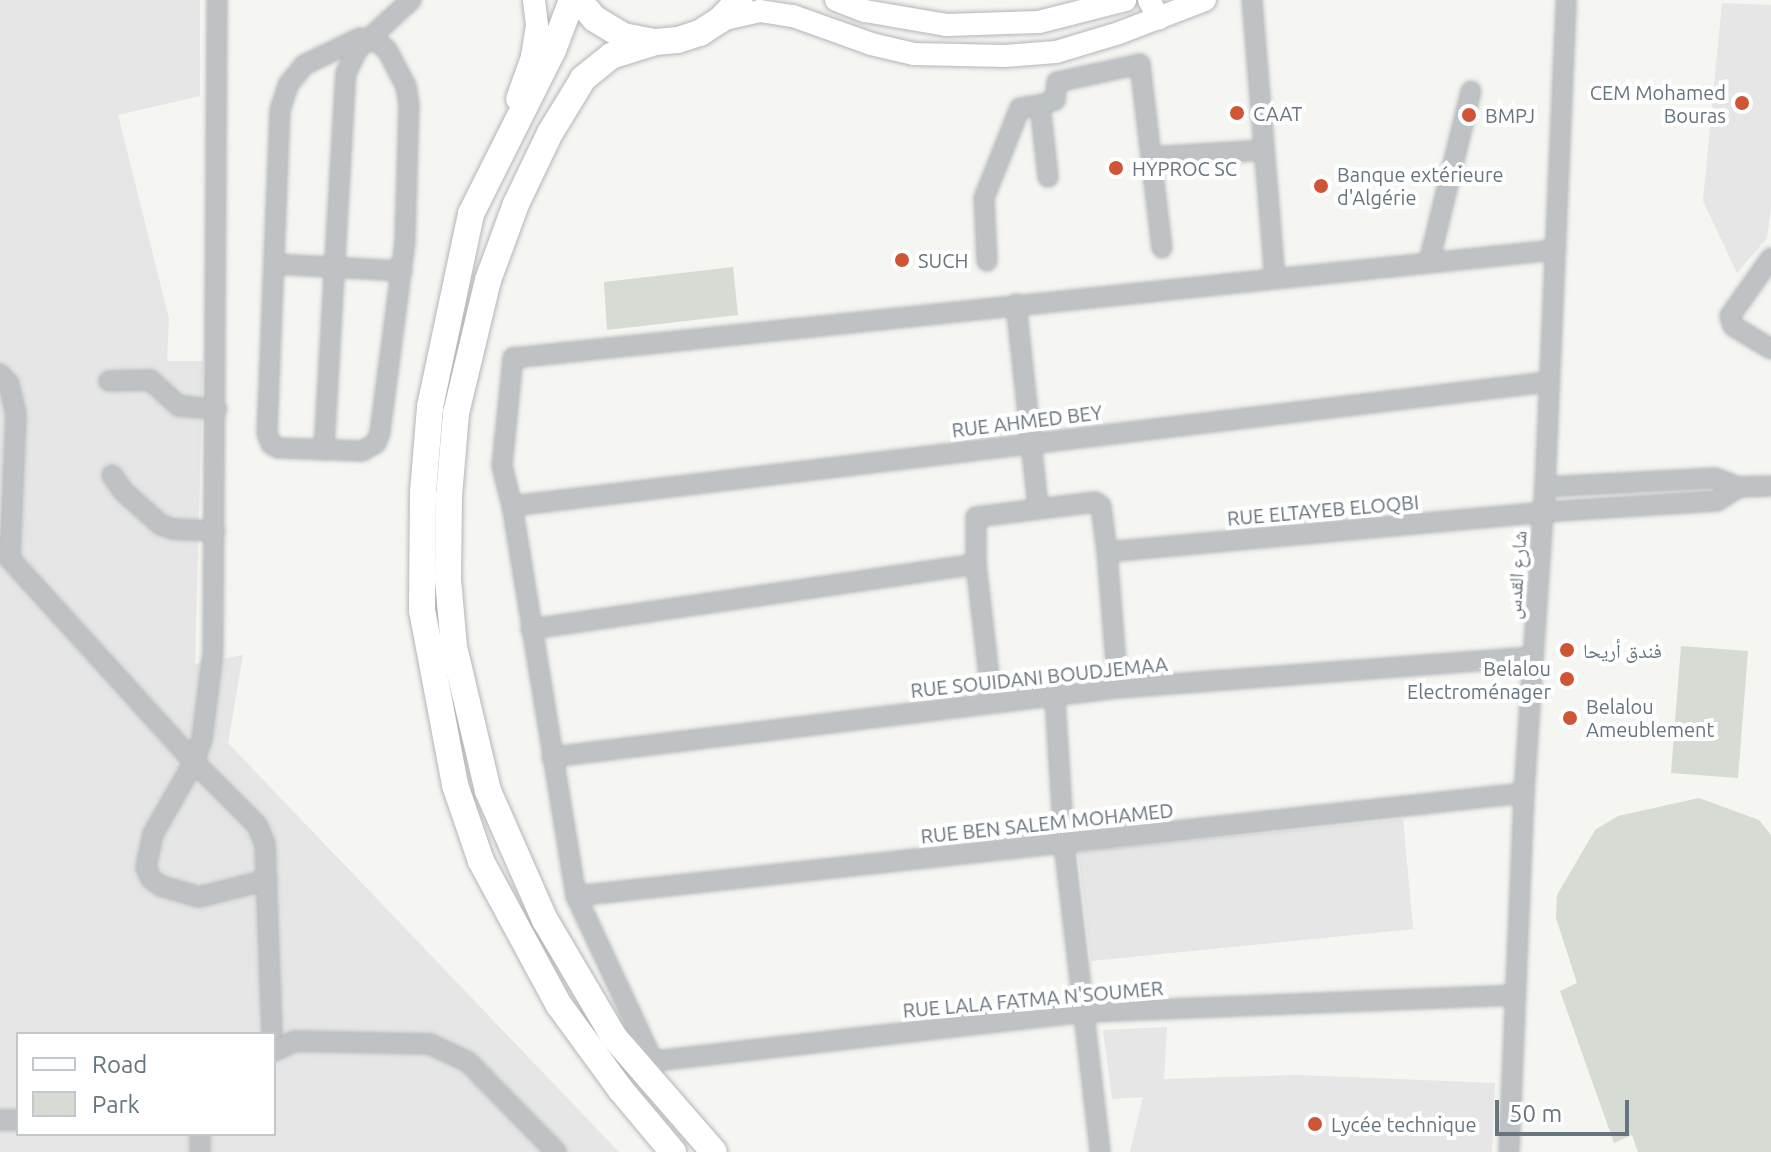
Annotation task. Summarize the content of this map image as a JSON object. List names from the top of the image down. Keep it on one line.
{"streets":{"street":["RUE AHMED BEY","RUE ELTAYEB ELOQBI","شارع القدس","RUE SOUIDANI BOUDJEMAA","RUE BEN SALEM MOHAMED","RUE LALA FATMA N'SOUMER"]},"crossings":[["RUE AHMED BEY","شارع القدس"],["RUE ELTAYEB ELOQBI","شارع القدس"],["شارع القدس","RUE SOUIDANI BOUDJEMAA"],["شارع القدس","RUE BEN SALEM MOHAMED"],["شارع القدس","RUE LALA FATMA N'SOUMER"],["RUE BEN SALEM MOHAMED","RUE LALA FATMA N'SOUMER"]],"places":["CEM Mohamed Bouras","CAAT","BMPJ","HYPROC SC","Banque extérieure d'Algérie","SUCH","فندق أريحا","Belalou Electroménager","Belalou Ameublement","Lycée technique"],"legend":["Road","Park"],"scale_bar":"50 m"}
